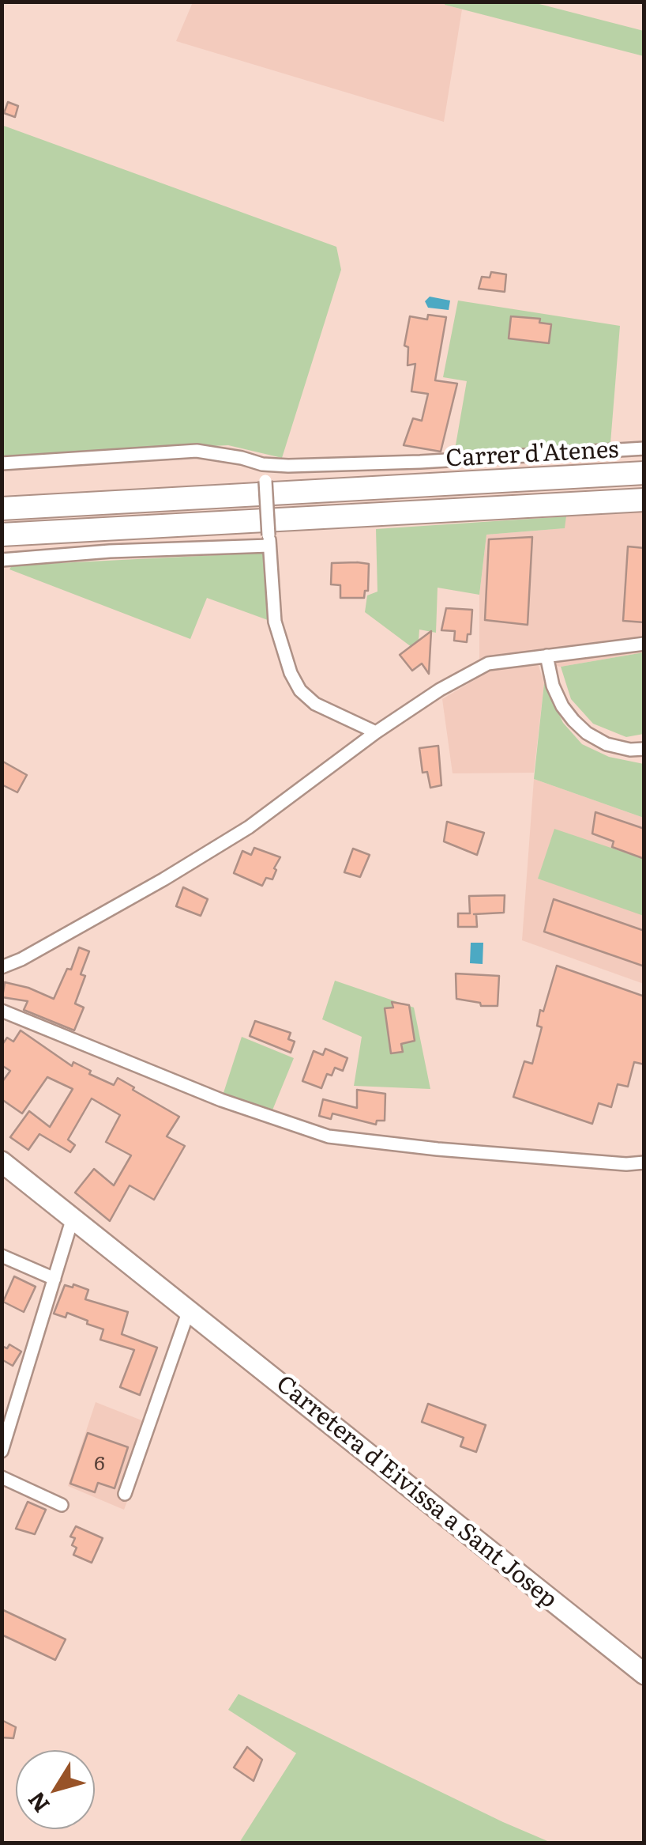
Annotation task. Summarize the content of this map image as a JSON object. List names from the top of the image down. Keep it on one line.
{"streets":{"main road":["Carretera d'Eivissa a Sant Josep"],"street":["Carrer d'Atenes"]},"house_numbers":["6"],"north":"bottom left"}
